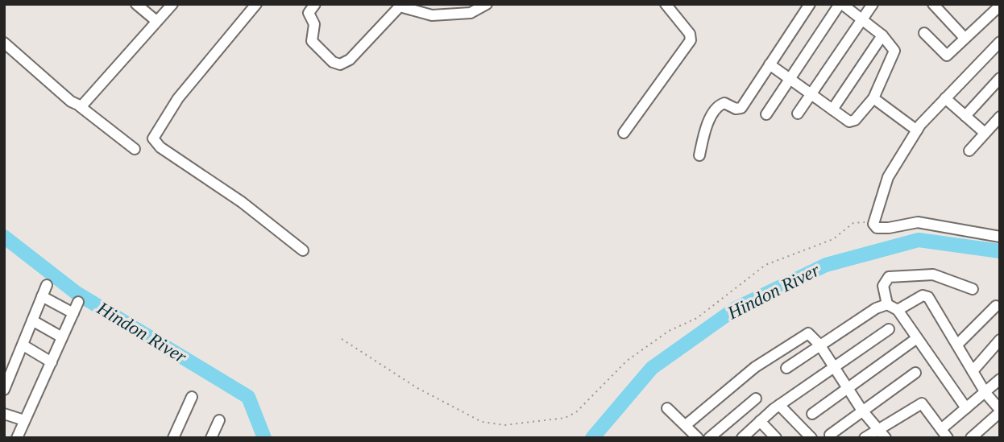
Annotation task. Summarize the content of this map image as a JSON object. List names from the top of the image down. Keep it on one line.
{"water":["Hindon River"]}
